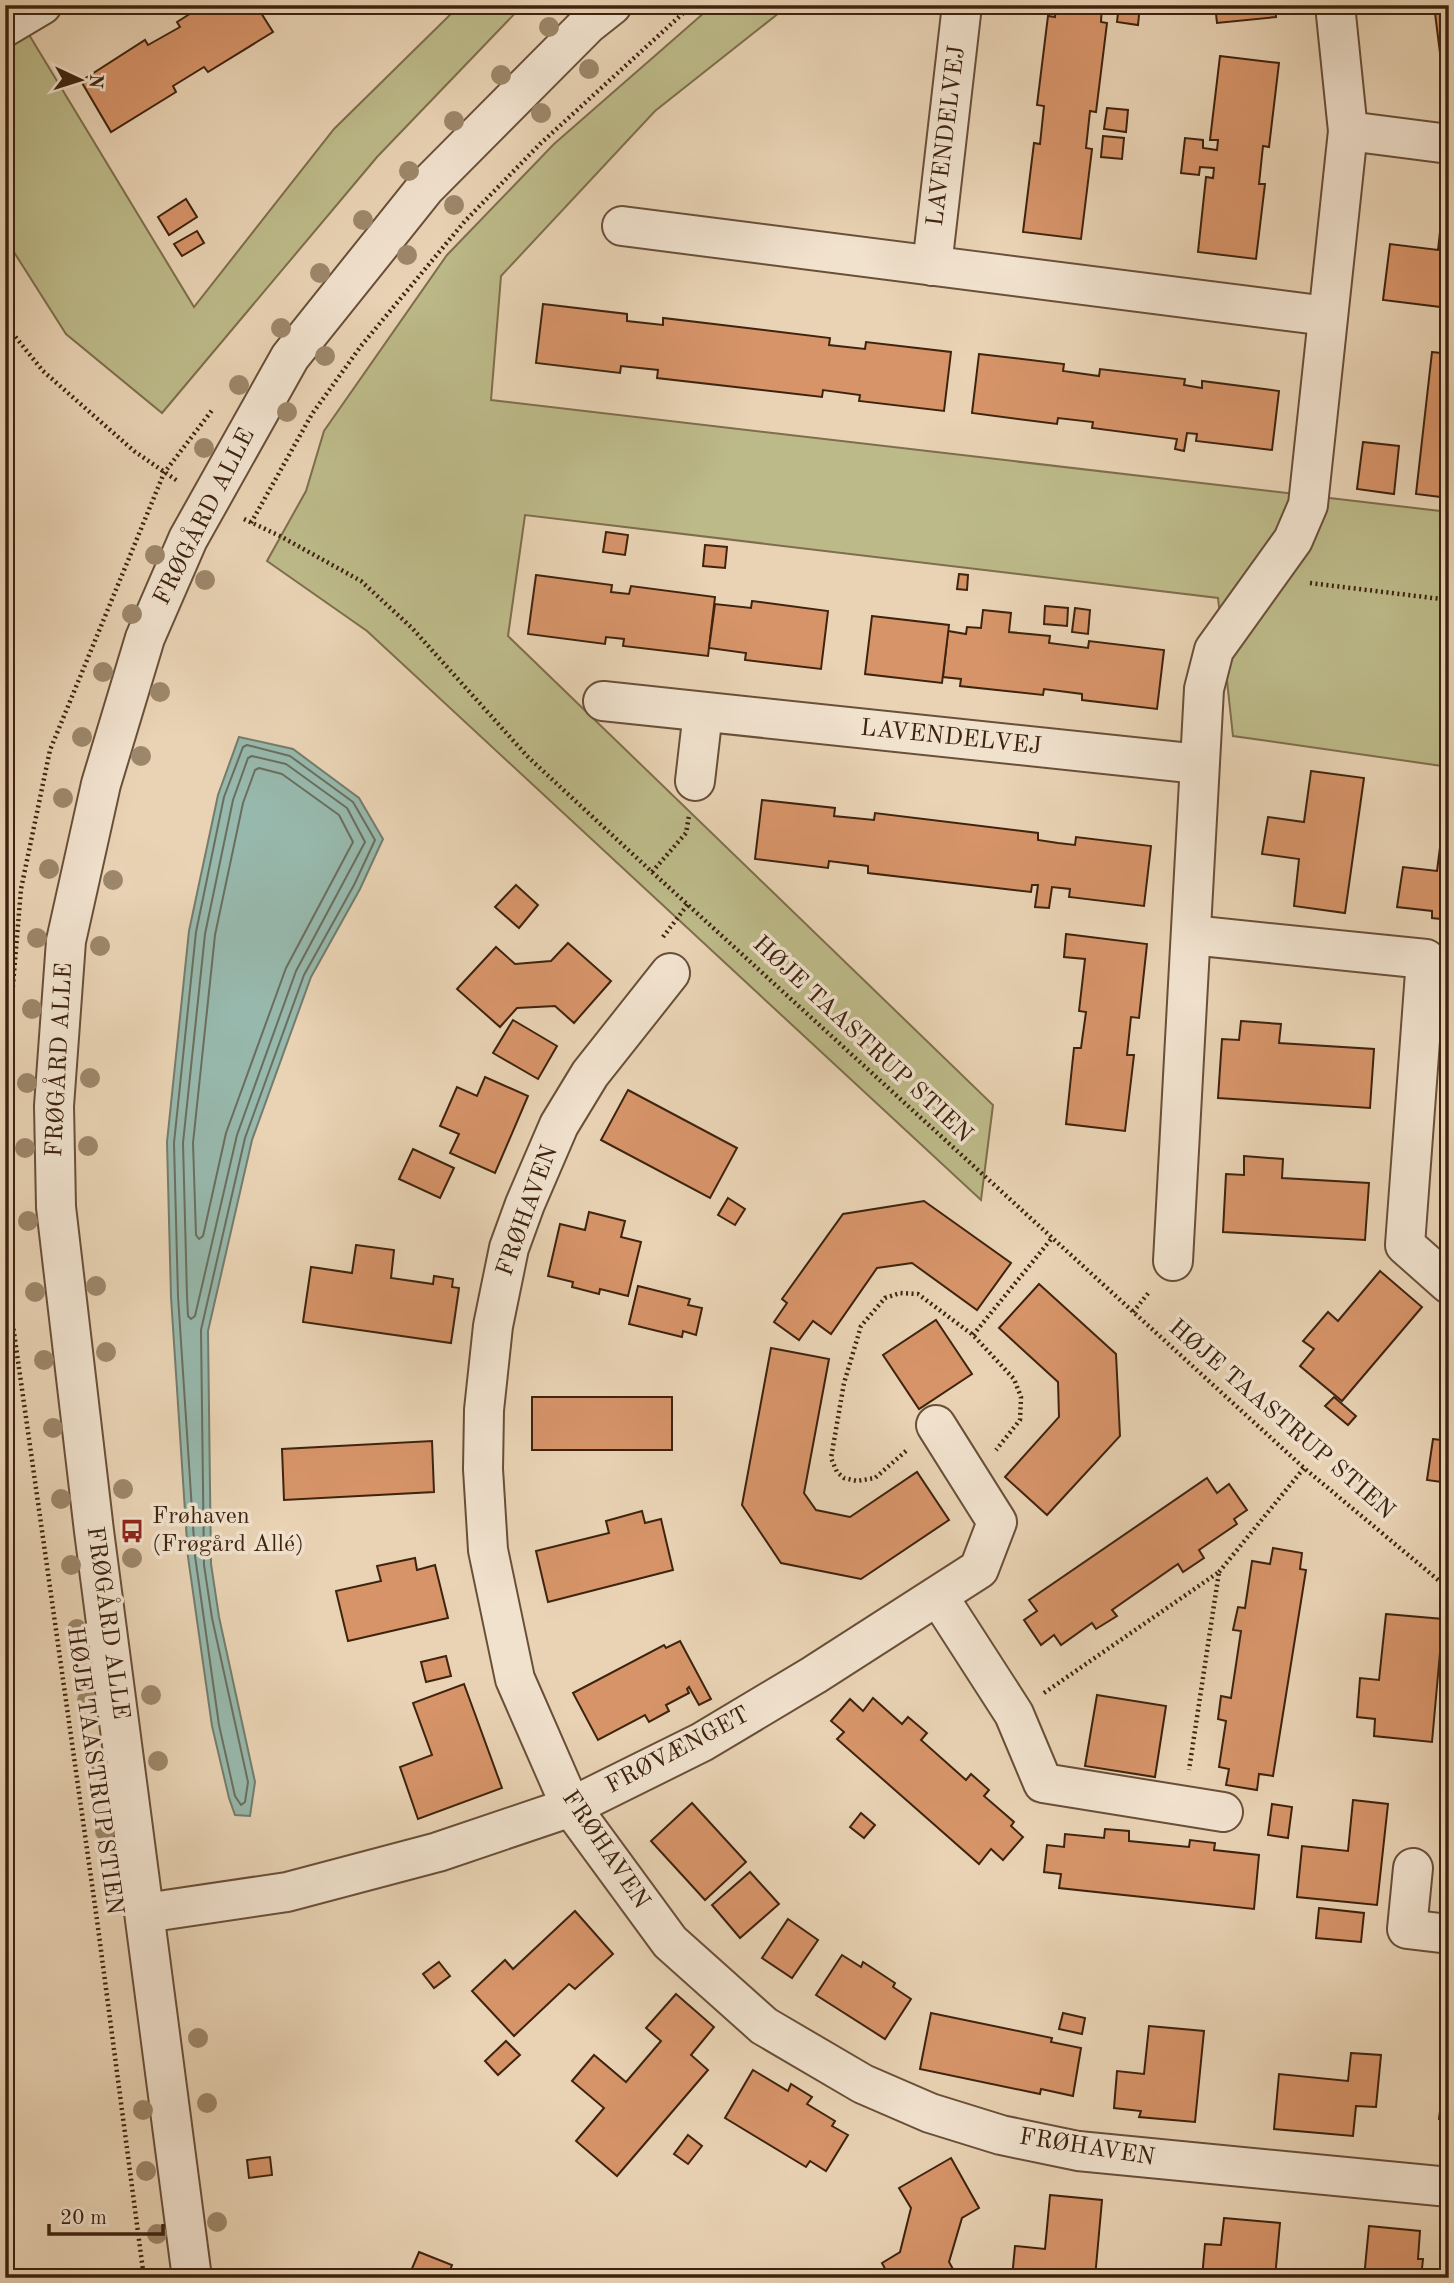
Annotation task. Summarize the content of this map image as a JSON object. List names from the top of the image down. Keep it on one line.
{"streets":{"street":["LAVENDELVEJ","FRØGÅRD ALLE","FRØHAVEN","FRØVÆNGET"],"path":["HØJE TAASTRUP STIEN"]},"crossings":[["FRØGÅRD ALLE","FRØVÆNGET"],["FRØHAVEN","FRØVÆNGET"]],"places":{"bus stop":["Frøhaven (Frøgård Allé)"]},"scale_bar":"20 m","north":"right"}
